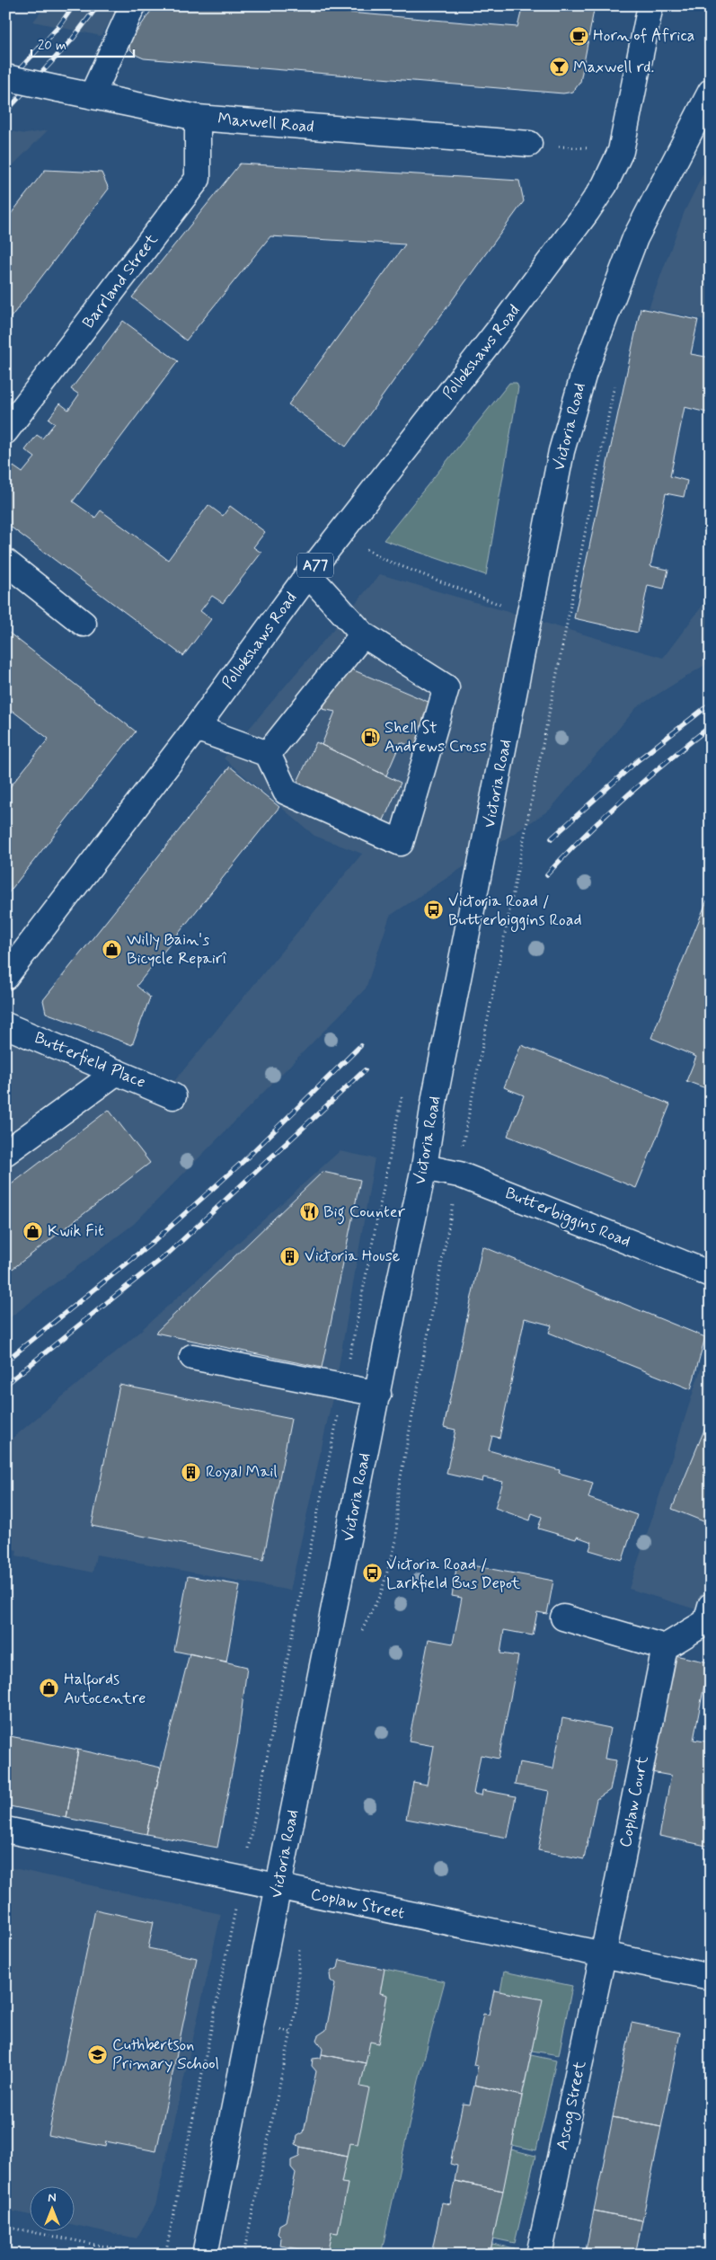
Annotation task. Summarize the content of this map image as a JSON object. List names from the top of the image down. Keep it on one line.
{"streets":{"street":["Maxwell Road","Barrland Street","Pollokshaws Road","Victoria Road","A77","Butterfield Place","Butterbiggins Road","Coplaw Court","Coplaw Street","Ascog Street"]},"crossings":[["Maxwell Road","Barrland Street"],["Pollokshaws Road","A77"],["Victoria Road","Butterbiggins Road"],["Victoria Road","Coplaw Street"],["Coplaw Court","Coplaw Street"],["Coplaw Court","Ascog Street"],["Coplaw Street","Ascog Street"]],"places":{"cafe":["Horn of Africa"],"bar":["Maxwell rd."],"fuel station":["Shell St Andrews Cross"],"bus stop":["Victoria Road / Butterbiggins Road","Victoria Road / Larkfield Bus Depot"],"shop":["Willy Bain's Bicycle Repairî","Kwik Fit","Halfords Autocentre"],"restaurant":["Big Counter"],"building":["Victoria House","Royal Mail"],"school or university":["Cuthbertson Primary School"]},"scale_bar":"20 m","north":"top"}
